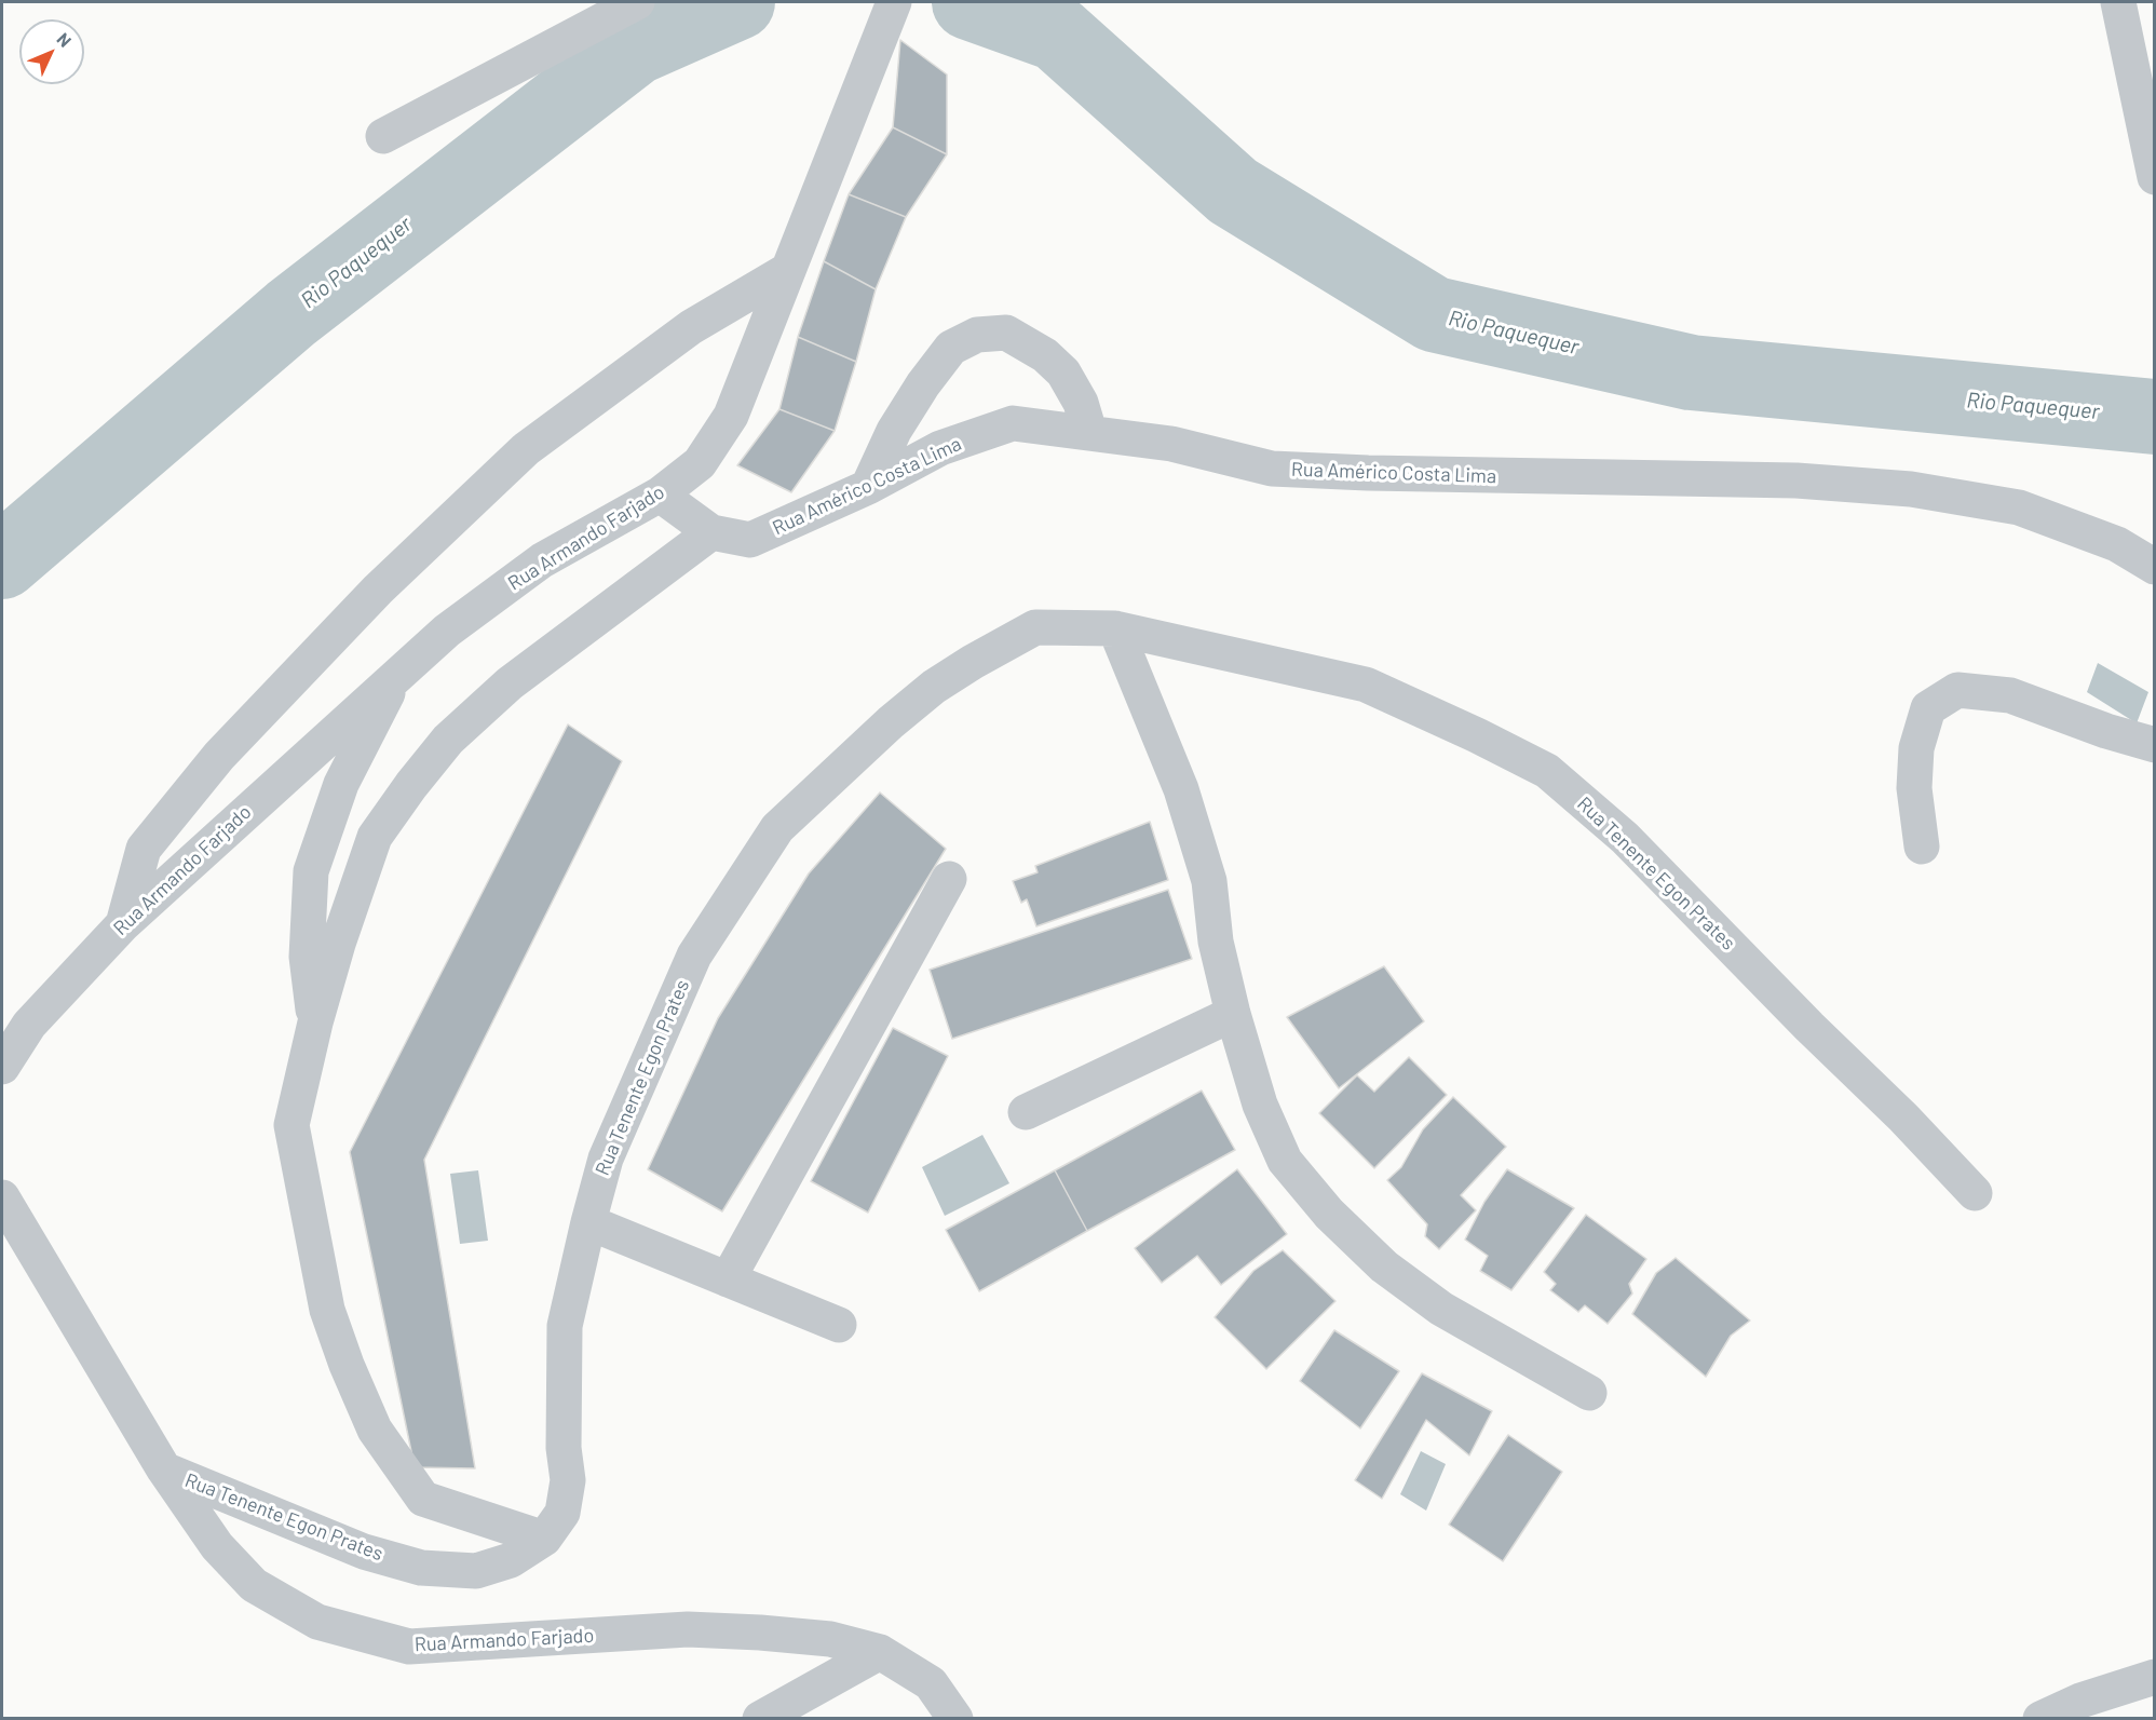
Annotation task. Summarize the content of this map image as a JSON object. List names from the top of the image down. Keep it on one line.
{"streets":{"street":["Rua Américo Costa Lima","Rua Armando Farjado","Rua Tenente Egon Prates"]},"crossings":[["Rua Américo Costa Lima","Rua Armando Farjado"],["Rua Armando Farjado","Rua Tenente Egon Prates"]],"water":["Rio Paquequer"],"north":"top right"}
